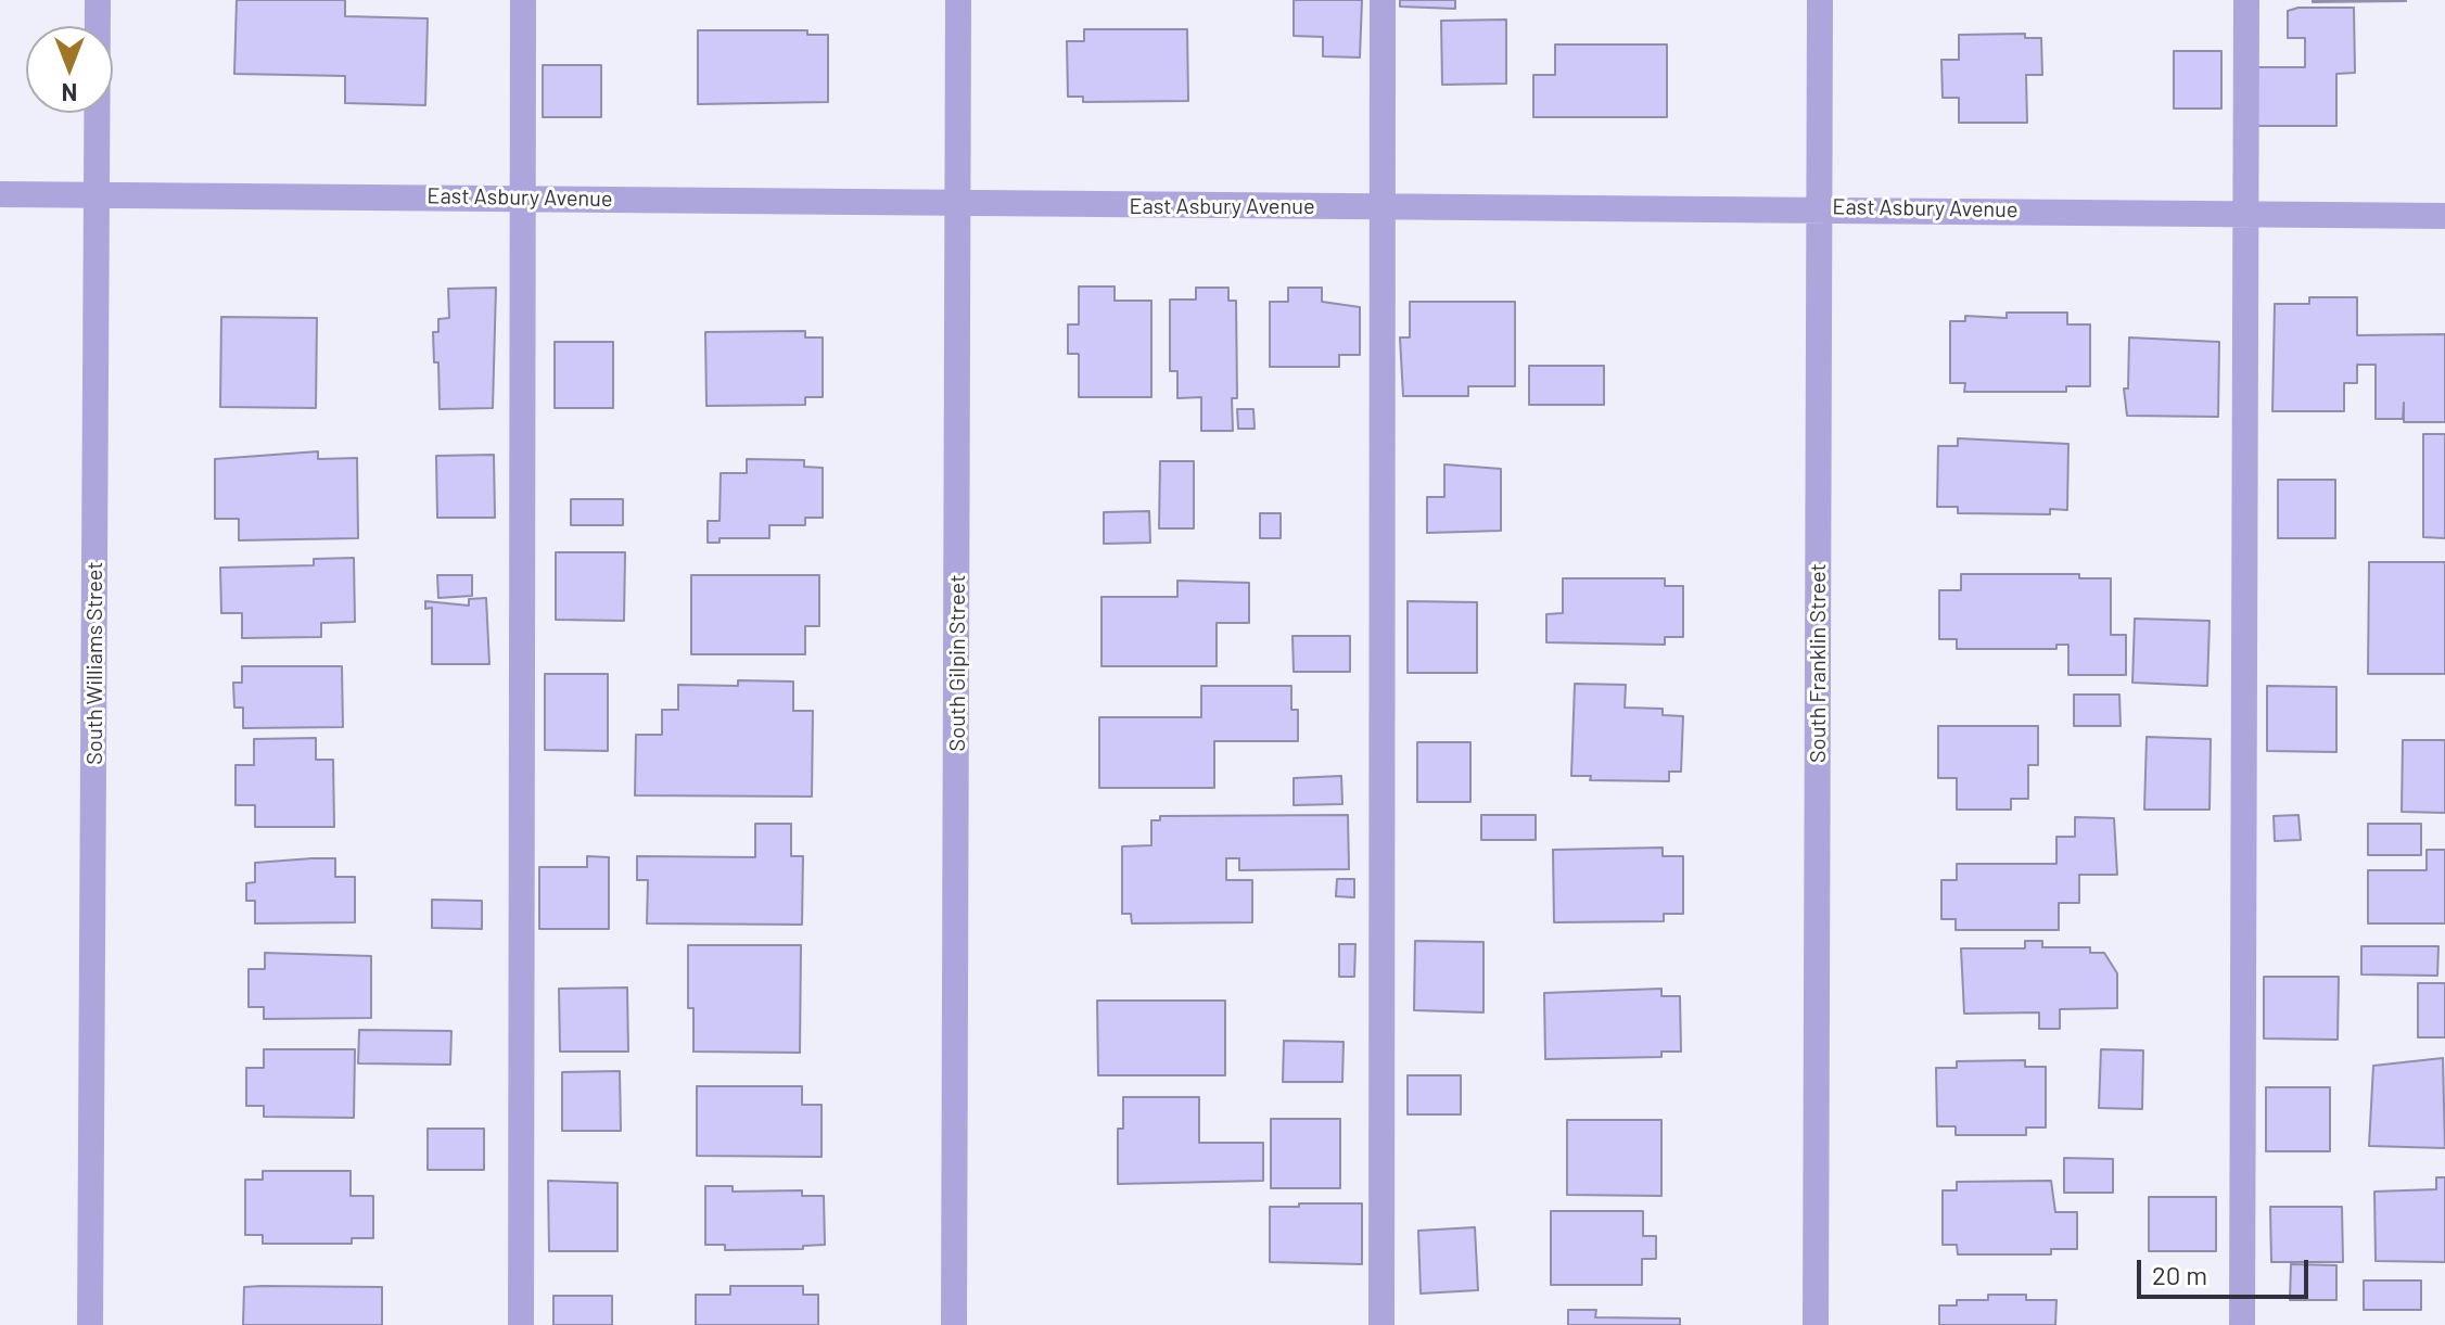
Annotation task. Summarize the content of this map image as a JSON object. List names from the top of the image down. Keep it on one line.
{"streets":{"street":["East Asbury Avenue","South Williams Street","South Gilpin Street","South Franklin Street"]},"crossings":[["East Asbury Avenue","South Williams Street"],["East Asbury Avenue","South Gilpin Street"],["East Asbury Avenue","South Franklin Street"]],"scale_bar":"20 m","north":"bottom"}
